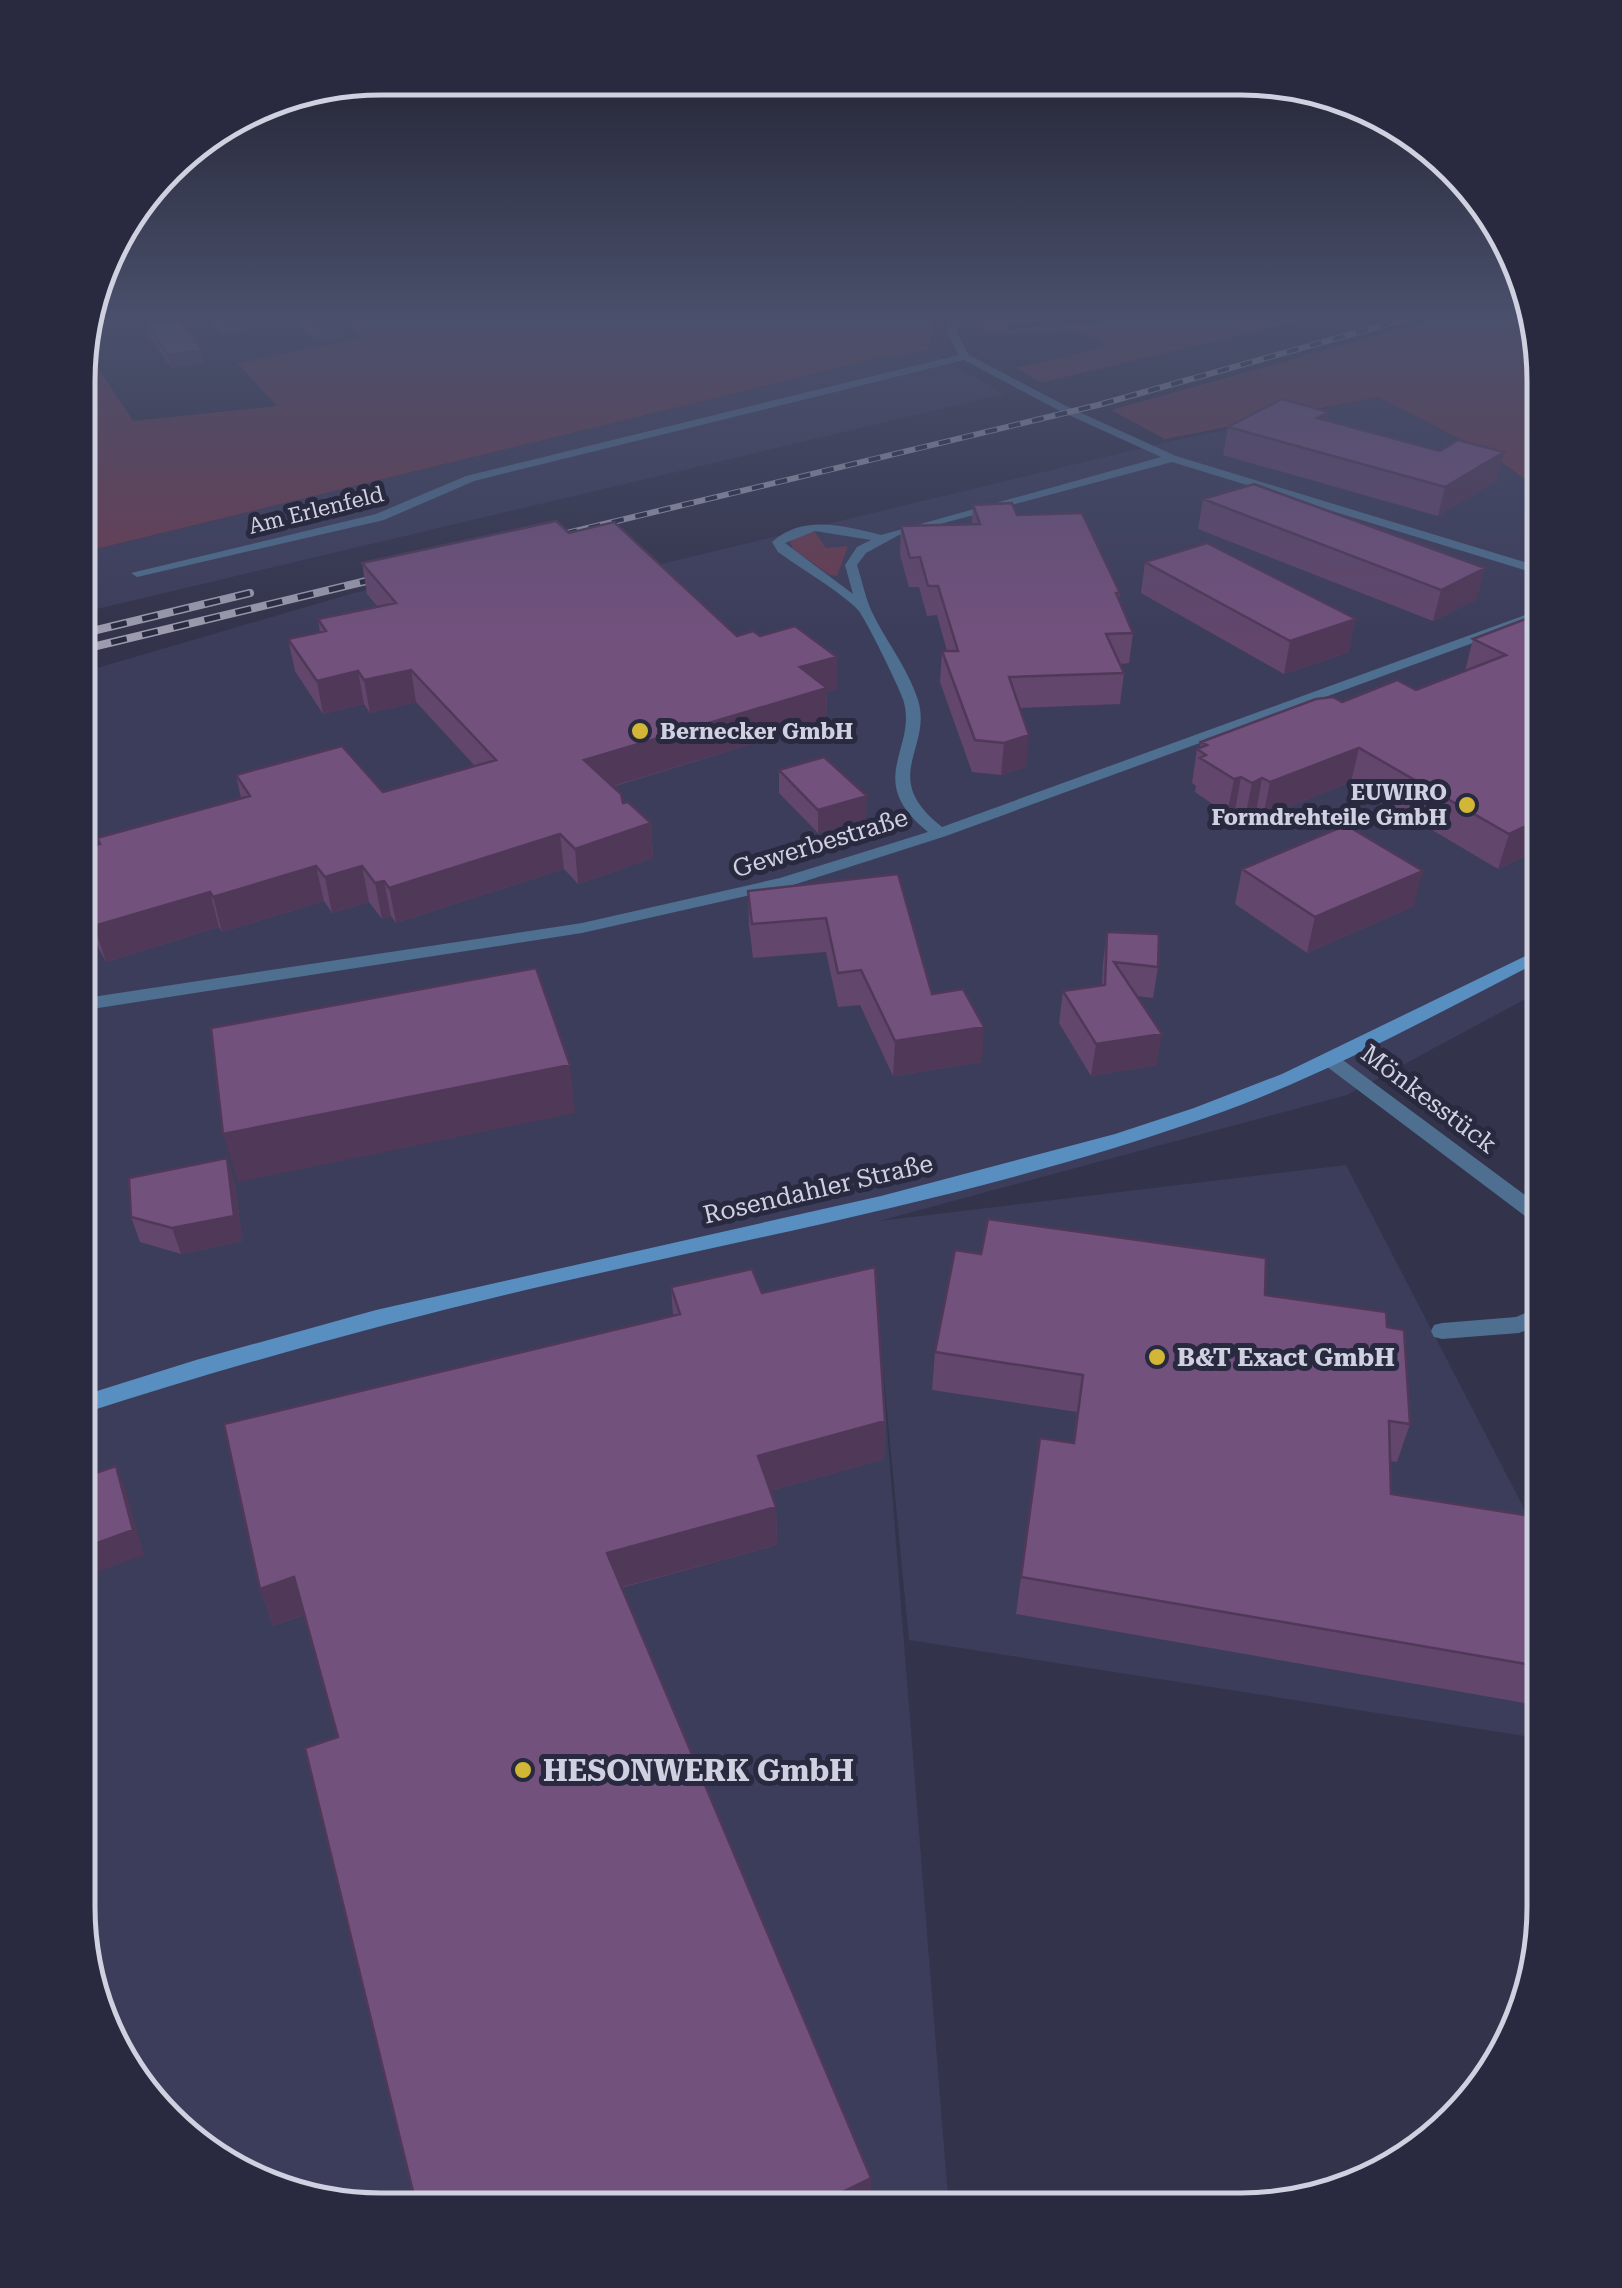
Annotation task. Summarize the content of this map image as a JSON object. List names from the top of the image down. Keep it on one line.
{"streets":{"main road":["Rosendahler Straße"],"street":["Am Erlenfeld","Gewerbestraße","Mönkesstück"]},"crossings":[["Mönkesstück","Rosendahler Straße"]],"places":["Bernecker GmbH","EUWIRO Formdrehteile GmbH","B&T Exact GmbH","HESONWERK GmbH"]}
